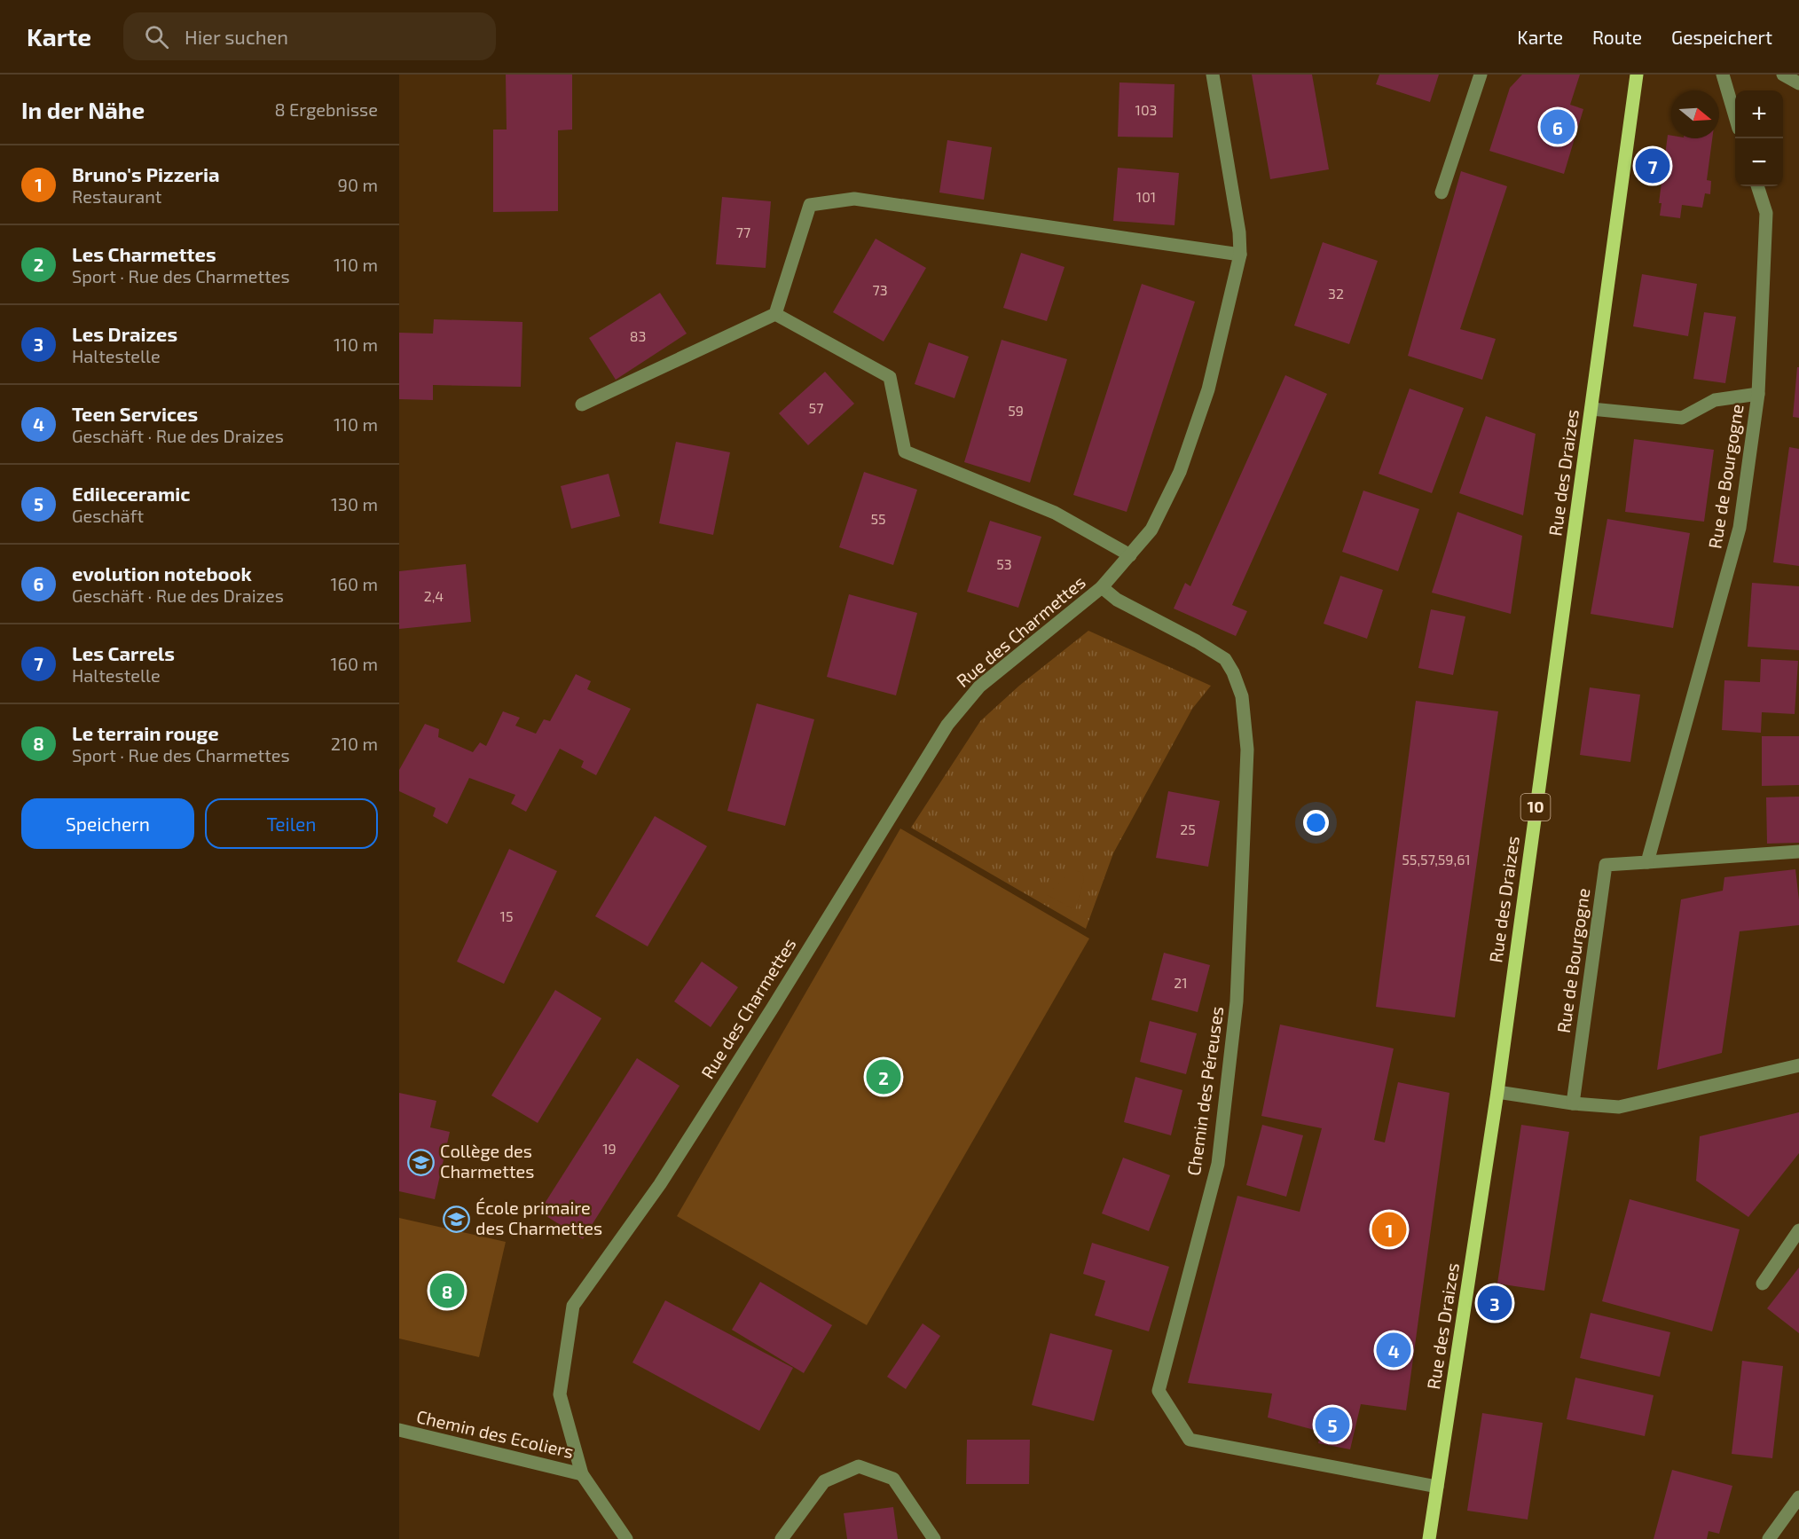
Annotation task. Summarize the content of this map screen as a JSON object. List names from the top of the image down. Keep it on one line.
{"streets":{"main road":["Rue des Draizes","10"],"street":["Rue de Bourgogne","Rue des Charmettes","Chemin des Péreuses","Chemin des Ecoliers"]},"crossings":[["Rue des Draizes","Chemin des Péreuses"],["Rue des Charmettes","Chemin des Péreuses"],["Rue des Charmettes","Chemin des Ecoliers"]],"places":{"school or university":["Collège des Charmettes","École primaire des Charmettes"]},"house_numbers":["103","101","77","73","32","83","57","59","55","53","2,4","25","55,57,59,61","15","21","19"],"north":"right","page":{"header":"Karte","search":"Hier suchen","nav":["Karte","Route","Gespeichert"],"heading":["In der Nähe","8 Ergebnisse"],"map_buttons":["+","−"],"pins":["6","7","2","1","8","3","4","5"],"list":[{"mark":"1","name":"Bruno's Pizzeria","note":"Restaurant","value":"90 m"},{"mark":"2","name":"Les Charmettes","note":"Sport · Rue des Charmettes","value":"110 m"},{"mark":"3","name":"Les Draizes","note":"Haltestelle","value":"110 m"},{"mark":"4","name":"Teen Services","note":"Geschäft · Rue des Draizes","value":"110 m"},{"mark":"5","name":"Edileceramic","note":"Geschäft","value":"130 m"},{"mark":"6","name":"evolution notebook","note":"Geschäft · Rue des Draizes","value":"160 m"},{"mark":"7","name":"Les Carrels","note":"Haltestelle","value":"160 m"},{"mark":"8","name":"Le terrain rouge","note":"Sport · Rue des Charmettes","value":"210 m"}],"buttons":["Speichern","Teilen"]}}
